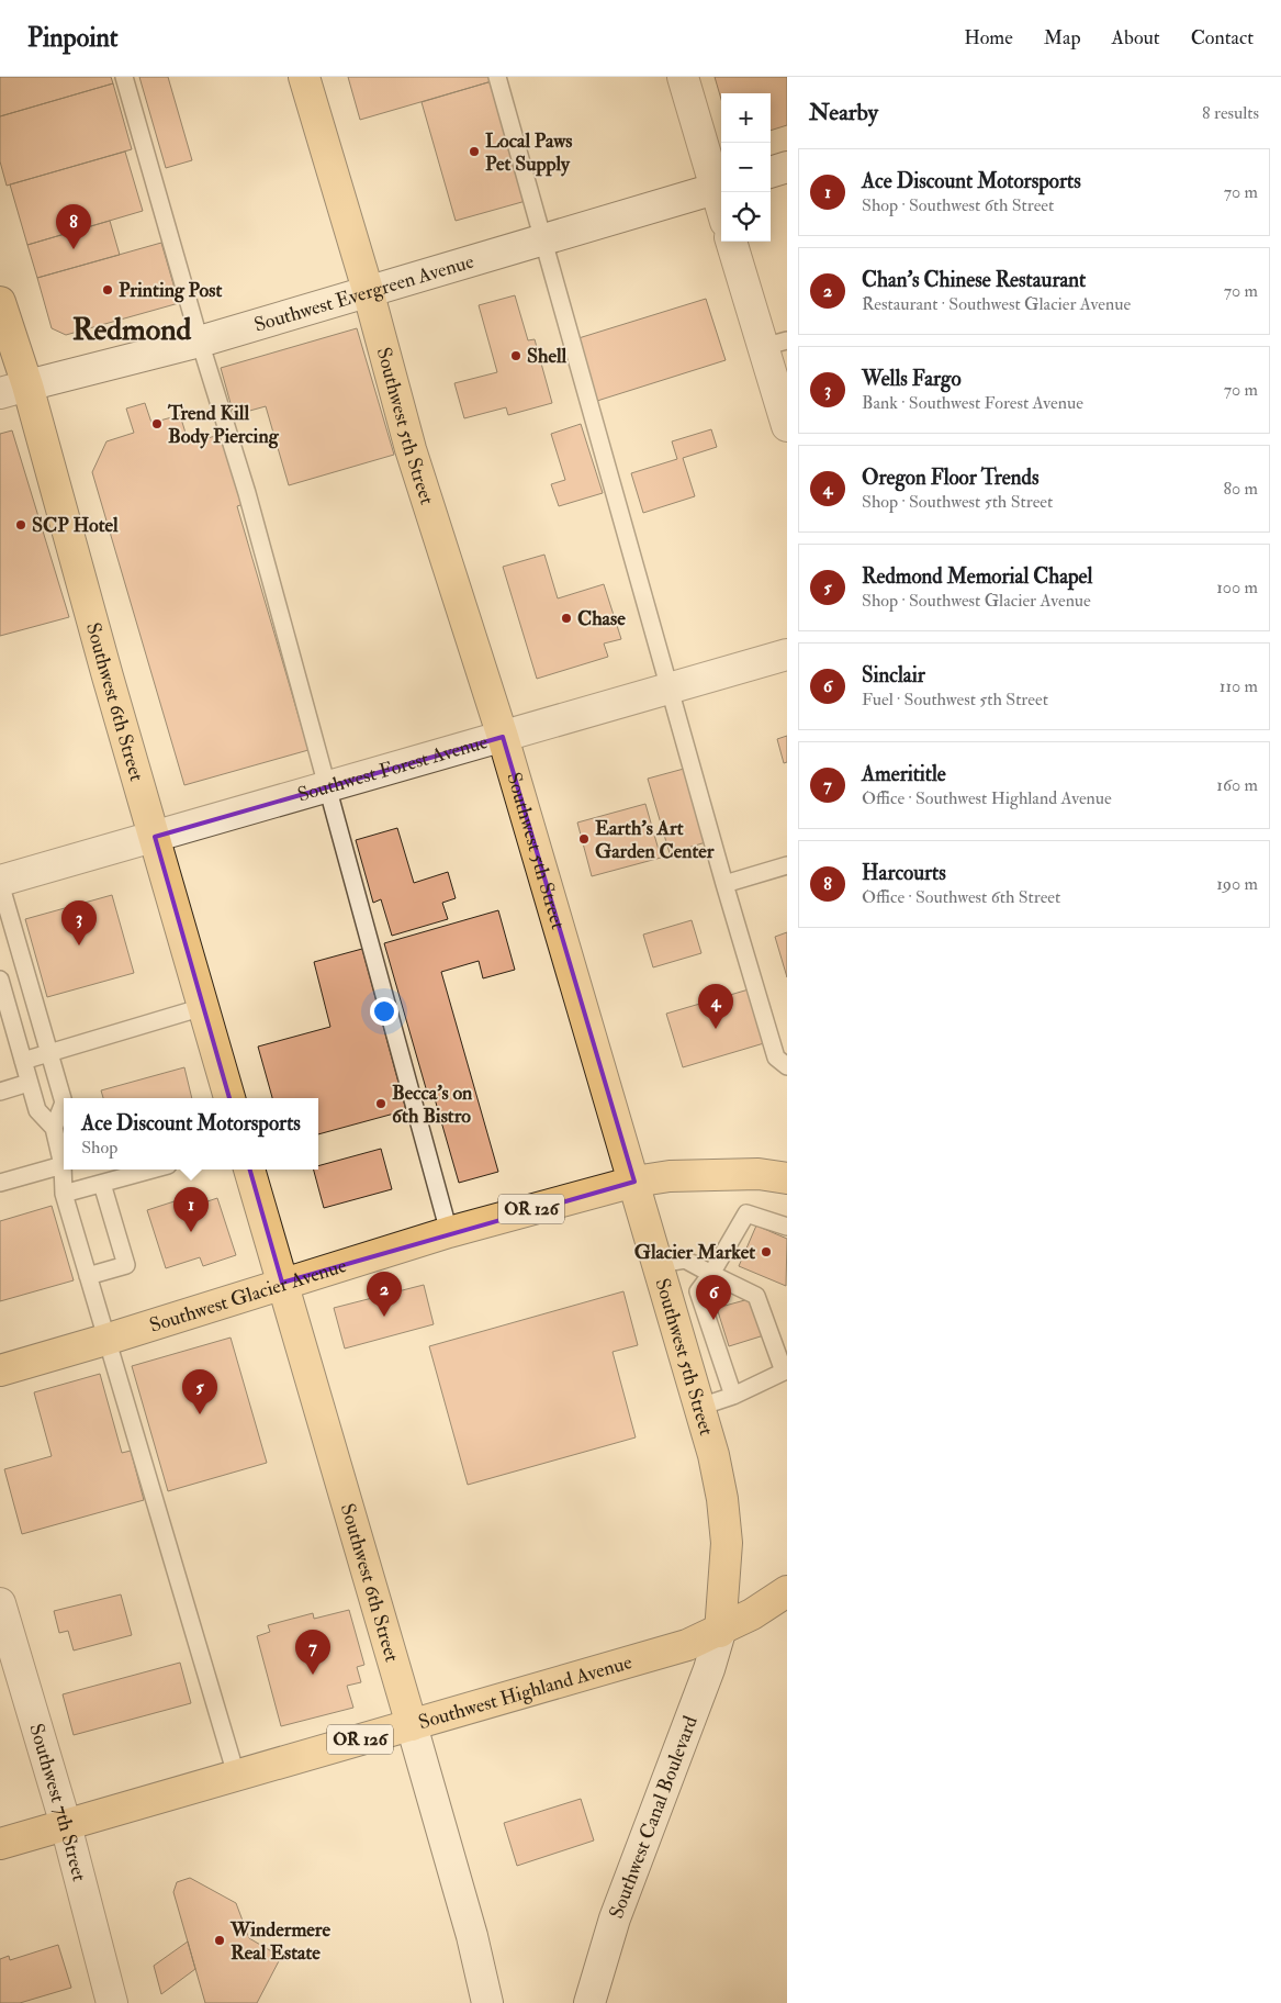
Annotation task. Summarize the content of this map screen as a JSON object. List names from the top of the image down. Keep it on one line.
{"streets":{"main road":["Southwest 5th Street","Southwest 6th Street","OR 126","Southwest Glacier Avenue","Southwest Highland Avenue"],"street":["Southwest Evergreen Avenue","Southwest Forest Avenue","Southwest 7th Street","Southwest Canal Boulevard"]},"crossings":[["Southwest Evergreen Avenue","Southwest 5th Street"],["Southwest Evergreen Avenue","Southwest 6th Street"],["Southwest 5th Street","Southwest Forest Avenue"],["Southwest 5th Street","Southwest Glacier Avenue"],["Southwest 5th Street","Southwest Highland Avenue"],["Southwest 5th Street","Southwest Canal Boulevard"],["Southwest 6th Street","Southwest Forest Avenue"],["Southwest 6th Street","Southwest Glacier Avenue"],["Southwest 6th Street","Southwest Highland Avenue"],["Southwest Highland Avenue","Southwest 7th Street"],["Southwest Highland Avenue","Southwest Canal Boulevard"]],"districts":["Redmond"],"places":["Local Paws Pet Supply","Printing Post","Shell","Trend Kill Body Piercing","SCP Hotel","Chase","Earth's Art Garden Center","Becca's on 6th Bistro","Glacier Market","Windermere Real Estate"],"page":{"header":"Pinpoint","nav":["Home","Map","About","Contact"],"heading":["Nearby","8 results"],"map_buttons":["+","−"],"list":[{"mark":"1","name":"Ace Discount Motorsports","note":"Shop · Southwest 6th Street","value":"70 m"},{"mark":"2","name":"Chan's Chinese Restaurant","note":"Restaurant · Southwest Glacier Avenue","value":"70 m"},{"mark":"3","name":"Wells Fargo","note":"Bank · Southwest Forest Avenue","value":"70 m"},{"mark":"4","name":"Oregon Floor Trends","note":"Shop · Southwest 5th Street","value":"80 m"},{"mark":"5","name":"Redmond Memorial Chapel","note":"Shop · Southwest Glacier Avenue","value":"100 m"},{"mark":"6","name":"Sinclair","note":"Fuel · Southwest 5th Street","value":"110 m"},{"mark":"7","name":"Amerititle","note":"Office · Southwest Highland Avenue","value":"160 m"},{"mark":"8","name":"Harcourts","note":"Office · Southwest 6th Street","value":"190 m"}],"pins":["8","3","4","1","2","6","5","7"],"popup":["Ace Discount Motorsports","Shop"]}}
